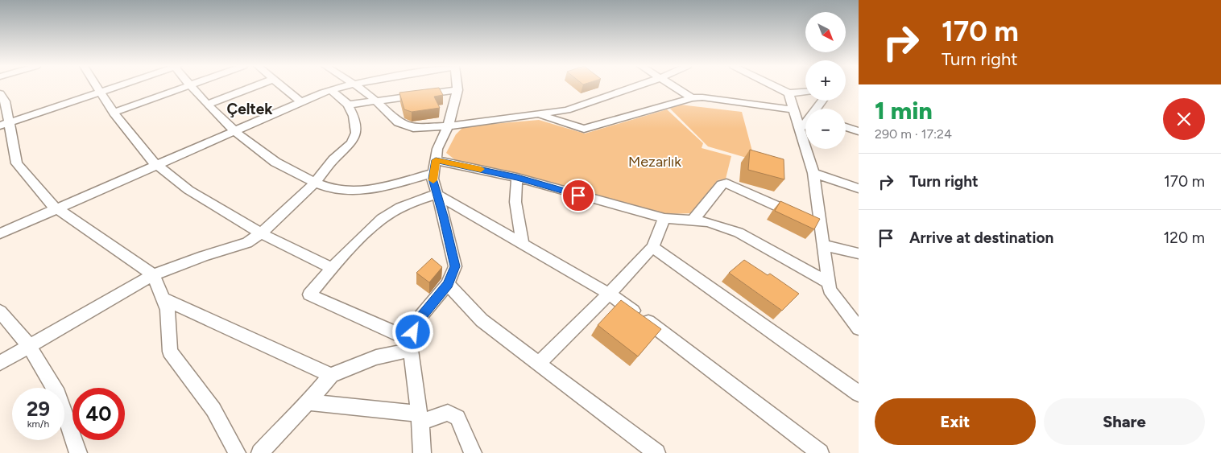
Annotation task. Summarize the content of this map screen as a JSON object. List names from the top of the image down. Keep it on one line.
{"districts":["Çeltek"],"parks":["Mezarlık"],"north":"bottom right","page":{"turn":["170 m","Turn right"],"map_buttons":["+","−"],"heading":["1 min","290 m · 17:24"],"list":[{"name":"Turn right","value":"170 m"},{"name":"Arrive at destination","value":"120 m"}],"speed":"29 km/h","limit":"40","buttons":["Exit","Share"]}}
